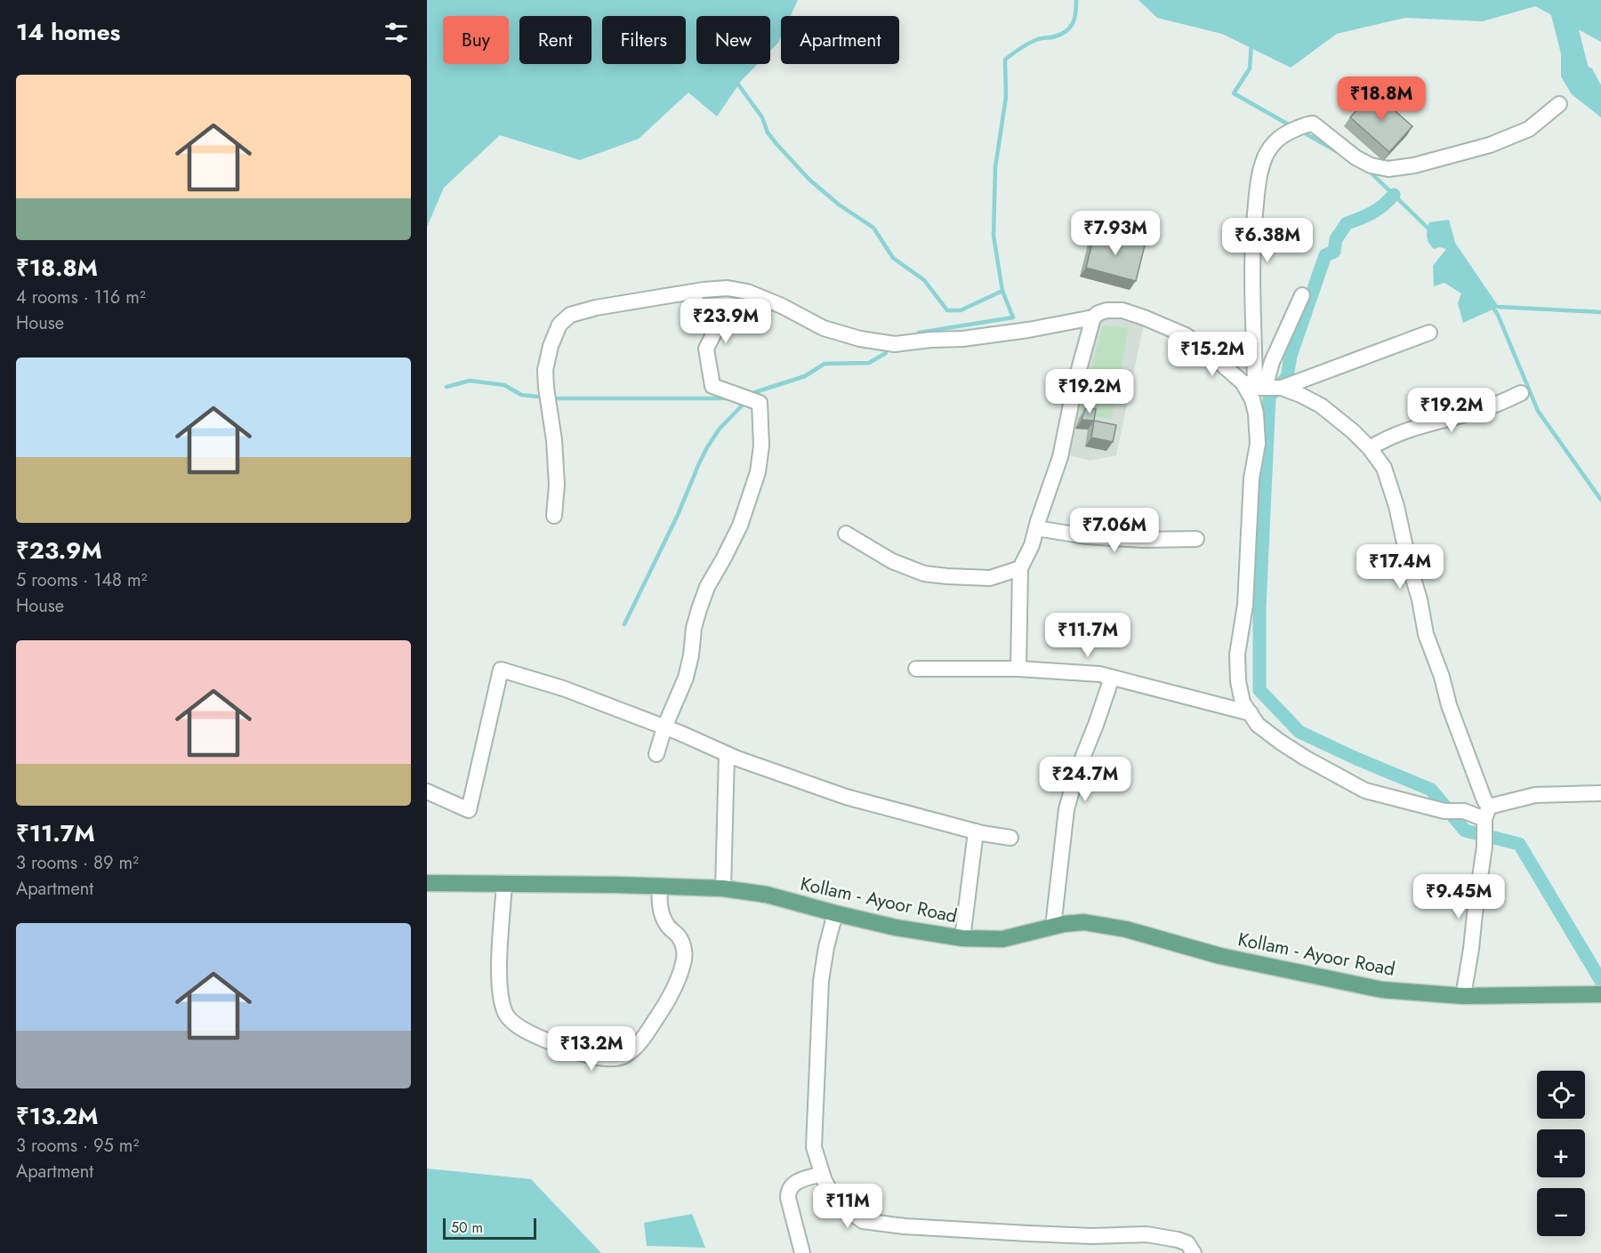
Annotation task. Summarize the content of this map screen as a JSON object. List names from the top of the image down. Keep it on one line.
{"streets":{"main road":["Kollam - Ayoor Road"]},"scale_bar":"50 m","page":{"heading":"14 homes","chip":["Buy","Rent","Filters","New","Apartment"],"list":[{"name":"₹18.8M","note":"4 rooms · 116 m² · House"},{"name":"₹23.9M","note":"5 rooms · 148 m² · House"},{"name":"₹11.7M","note":"3 rooms · 89 m² · Apartment"},{"name":"₹13.2M","note":"3 rooms · 95 m² · Apartment"}],"price":["₹18.8M","₹7.93M","₹6.38M","₹23.9M","₹15.2M","₹19.2M","₹19.2M","₹7.06M","₹17.4M","₹11.7M","₹24.7M","₹9.45M","₹13.2M","₹11M"],"map_buttons":["+","−"],"scale":"50 m"}}
